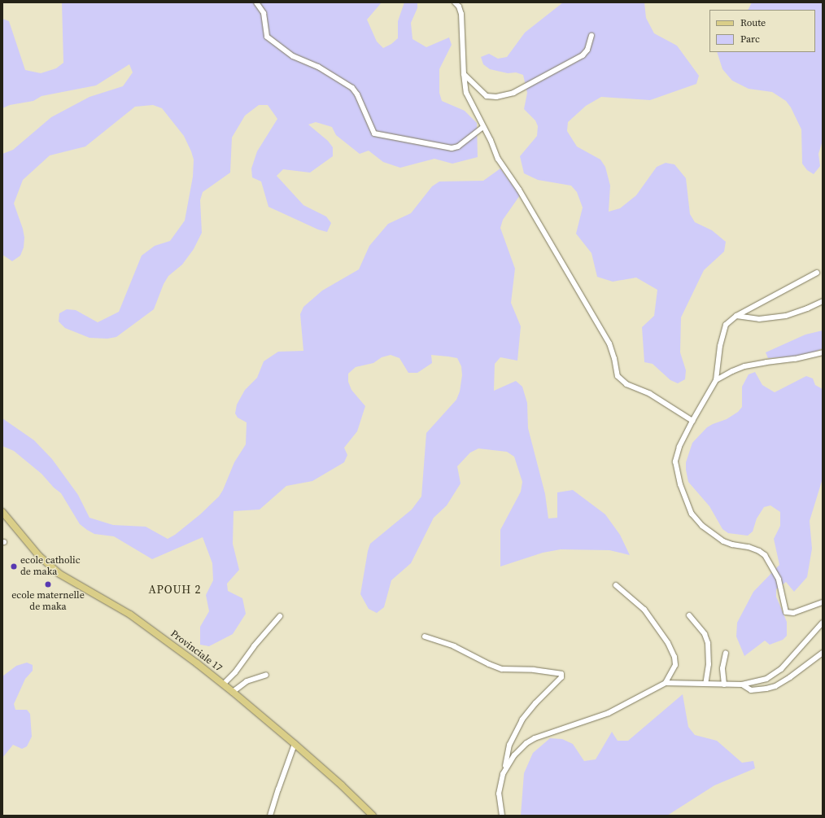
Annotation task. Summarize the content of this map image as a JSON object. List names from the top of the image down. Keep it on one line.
{"streets":{"main road":["Provinciale 17"]},"districts":["APOUH 2"],"places":["ecole catholic de maka","ecole maternelle de maka"],"legend":["Route","Parc"]}
